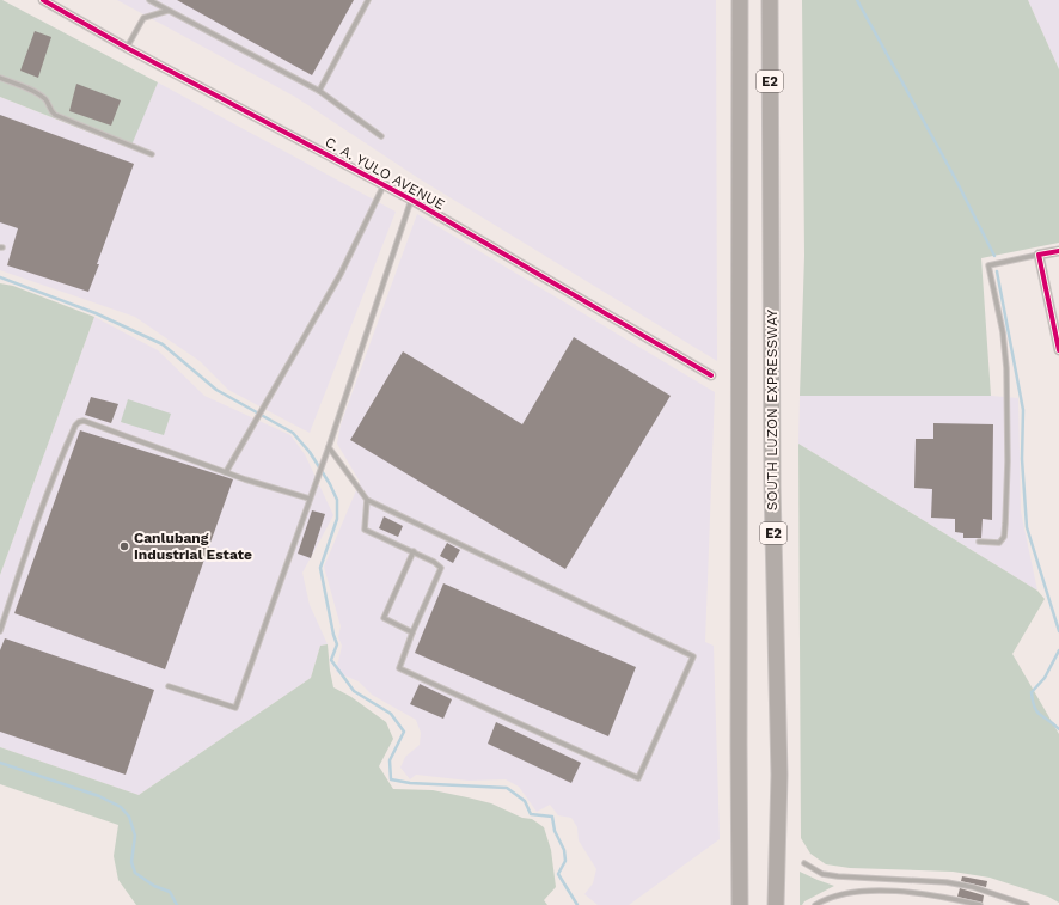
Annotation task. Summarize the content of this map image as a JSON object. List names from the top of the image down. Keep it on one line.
{"streets":{"highway":["E2","SOUTH LUZON EXPRESSWAY"],"street":["C. A. YULO AVENUE"]},"places":["Canlubang Industrial Estate"]}
